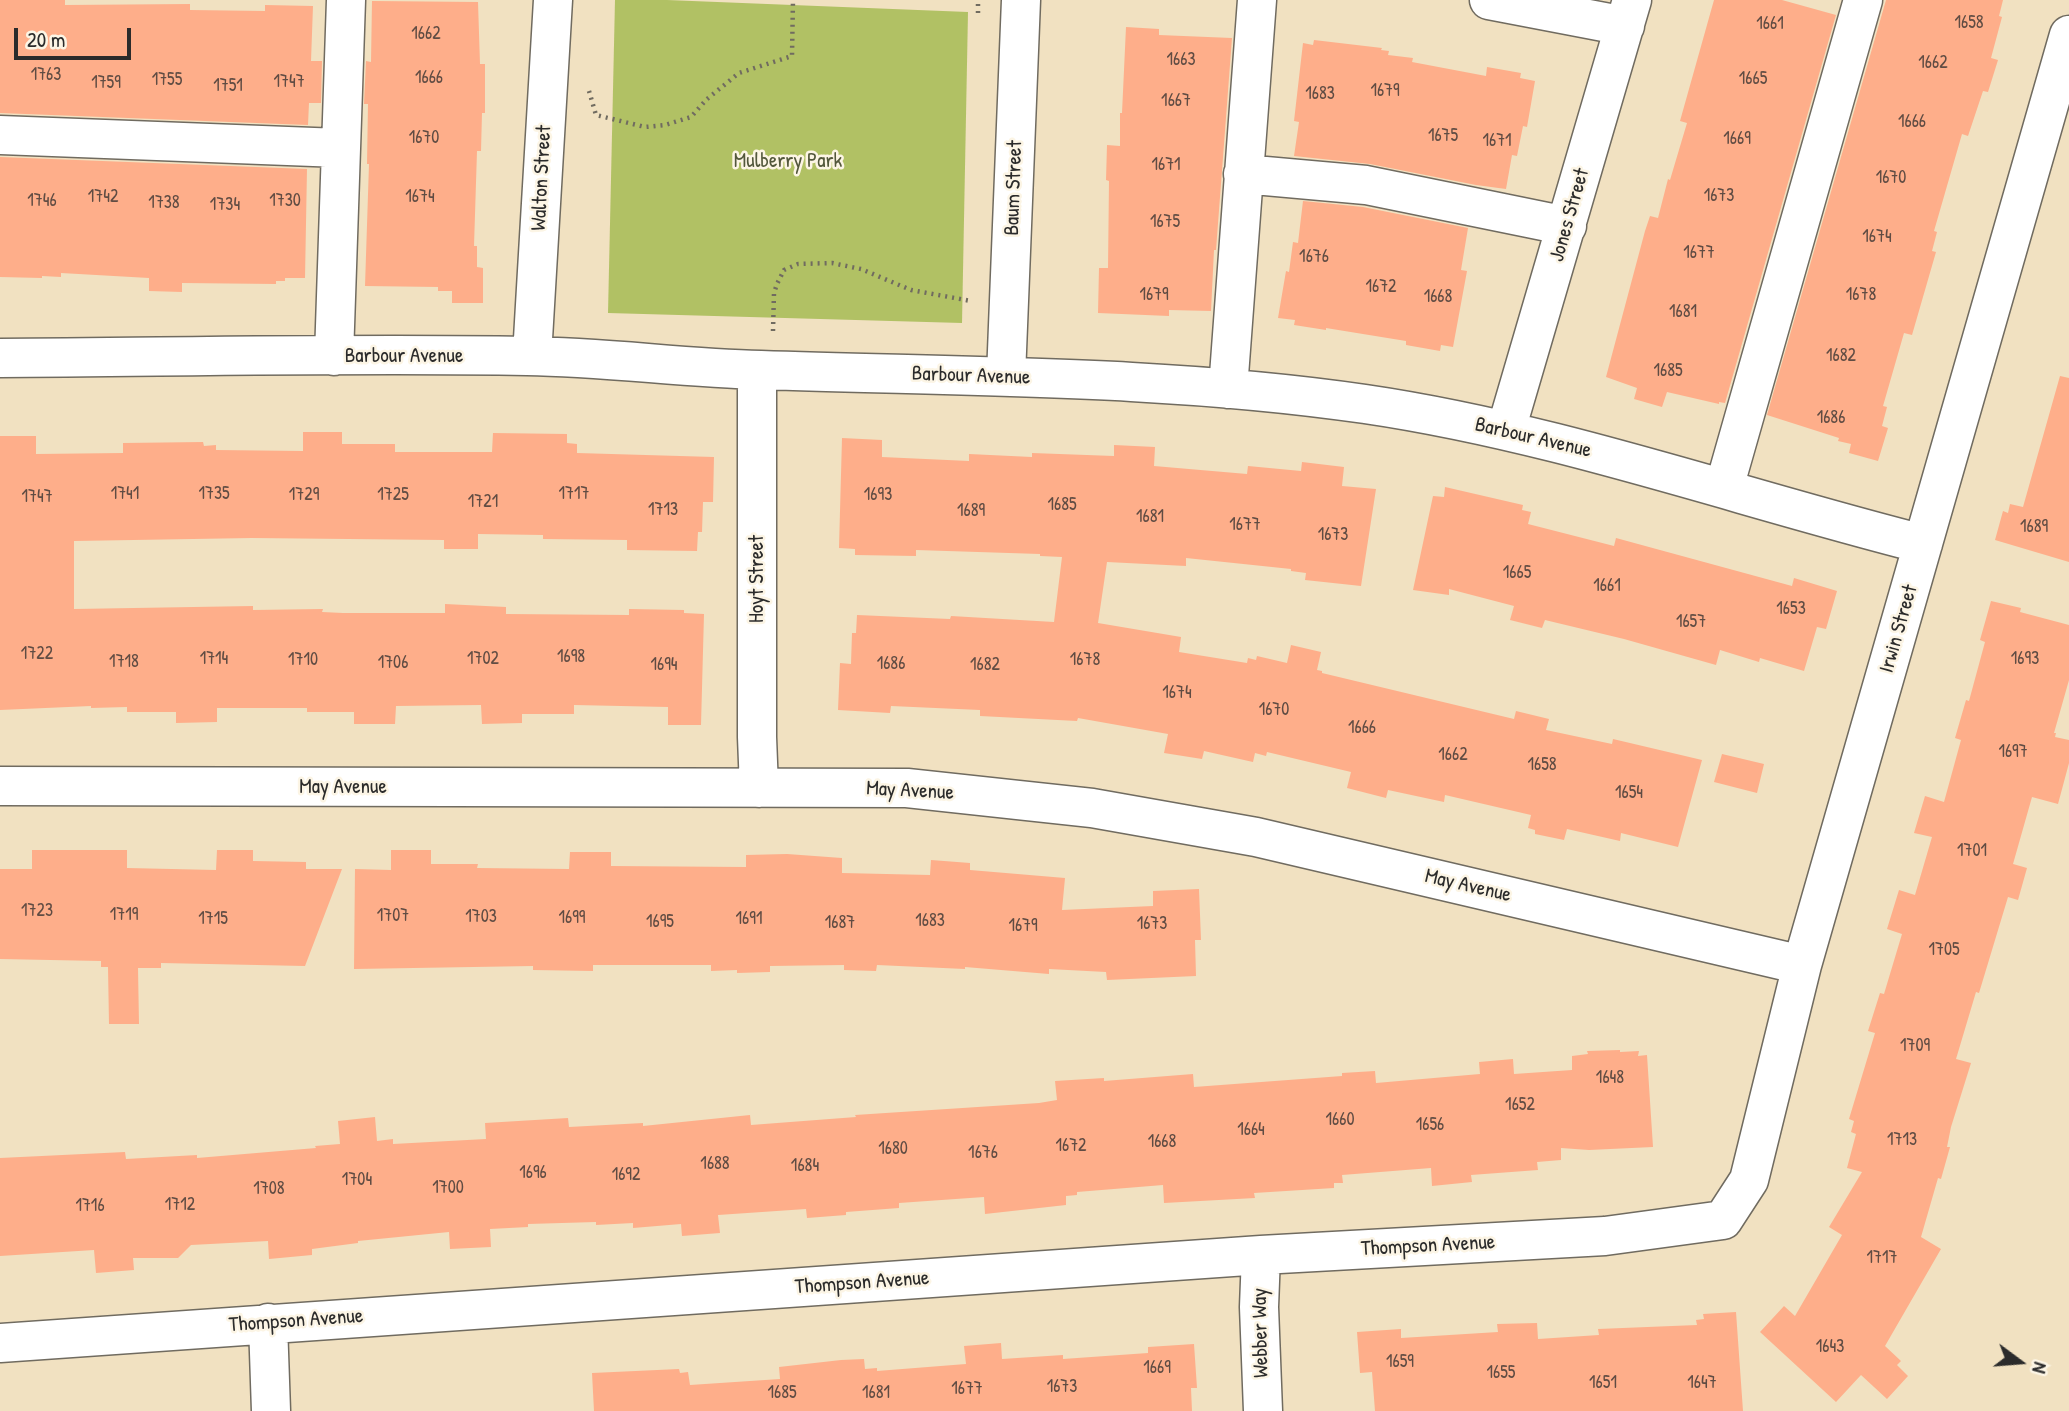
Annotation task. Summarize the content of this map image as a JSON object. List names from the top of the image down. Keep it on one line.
{"streets":{"street":["Walton Street","Baum Street","Jones Street","Barbour Avenue","Hoyt Street","Irwin Street","May Avenue","Thompson Avenue","Webber Way"]},"crossings":[["Walton Street","Barbour Avenue"],["Baum Street","Barbour Avenue"],["Jones Street","Barbour Avenue"],["Barbour Avenue","Hoyt Street"],["Barbour Avenue","Irwin Street"],["Hoyt Street","May Avenue"],["Irwin Street","May Avenue"],["Irwin Street","Thompson Avenue"],["Thompson Avenue","Webber Way"]],"parks":["Mulberry Park"],"house_numbers":["1658","1661","1662","1663","1662","1763","1666","1665","1755","1747","1759","1751","1679","1683","1667","1666","1675","1670","1669","1671","1671","1670","1673","1742","1674","1746","1730","1738","1734","1675","1674","1677","1676","1672","1679","1678","1668","1681","1682","1685","1686","1741","1735","1717","1729","1725","1693","1747","1721","1685","1713","1689","1681","1677","1689","1673","1665","1661","1653","1657","1722","1698","1714","1702","1693","1710","1678","1718","1706","1686","1694","1682","1674","1670","1666","1697","1662","1658","1654","1701","1723","1719","1707","1703","1699","1715","1691","1683","1695","1687","1673","1679","1705","1709","1648","1652","1660","1656","1664","1713","1668","1672","1680","1676","1688","1684","1696","1692","1704","1700","1708","1712","1716","1717","1643","1659","1669","1655","1651","1647","1673","1677","1685","1681"],"scale_bar":"20 m","north":"right"}
